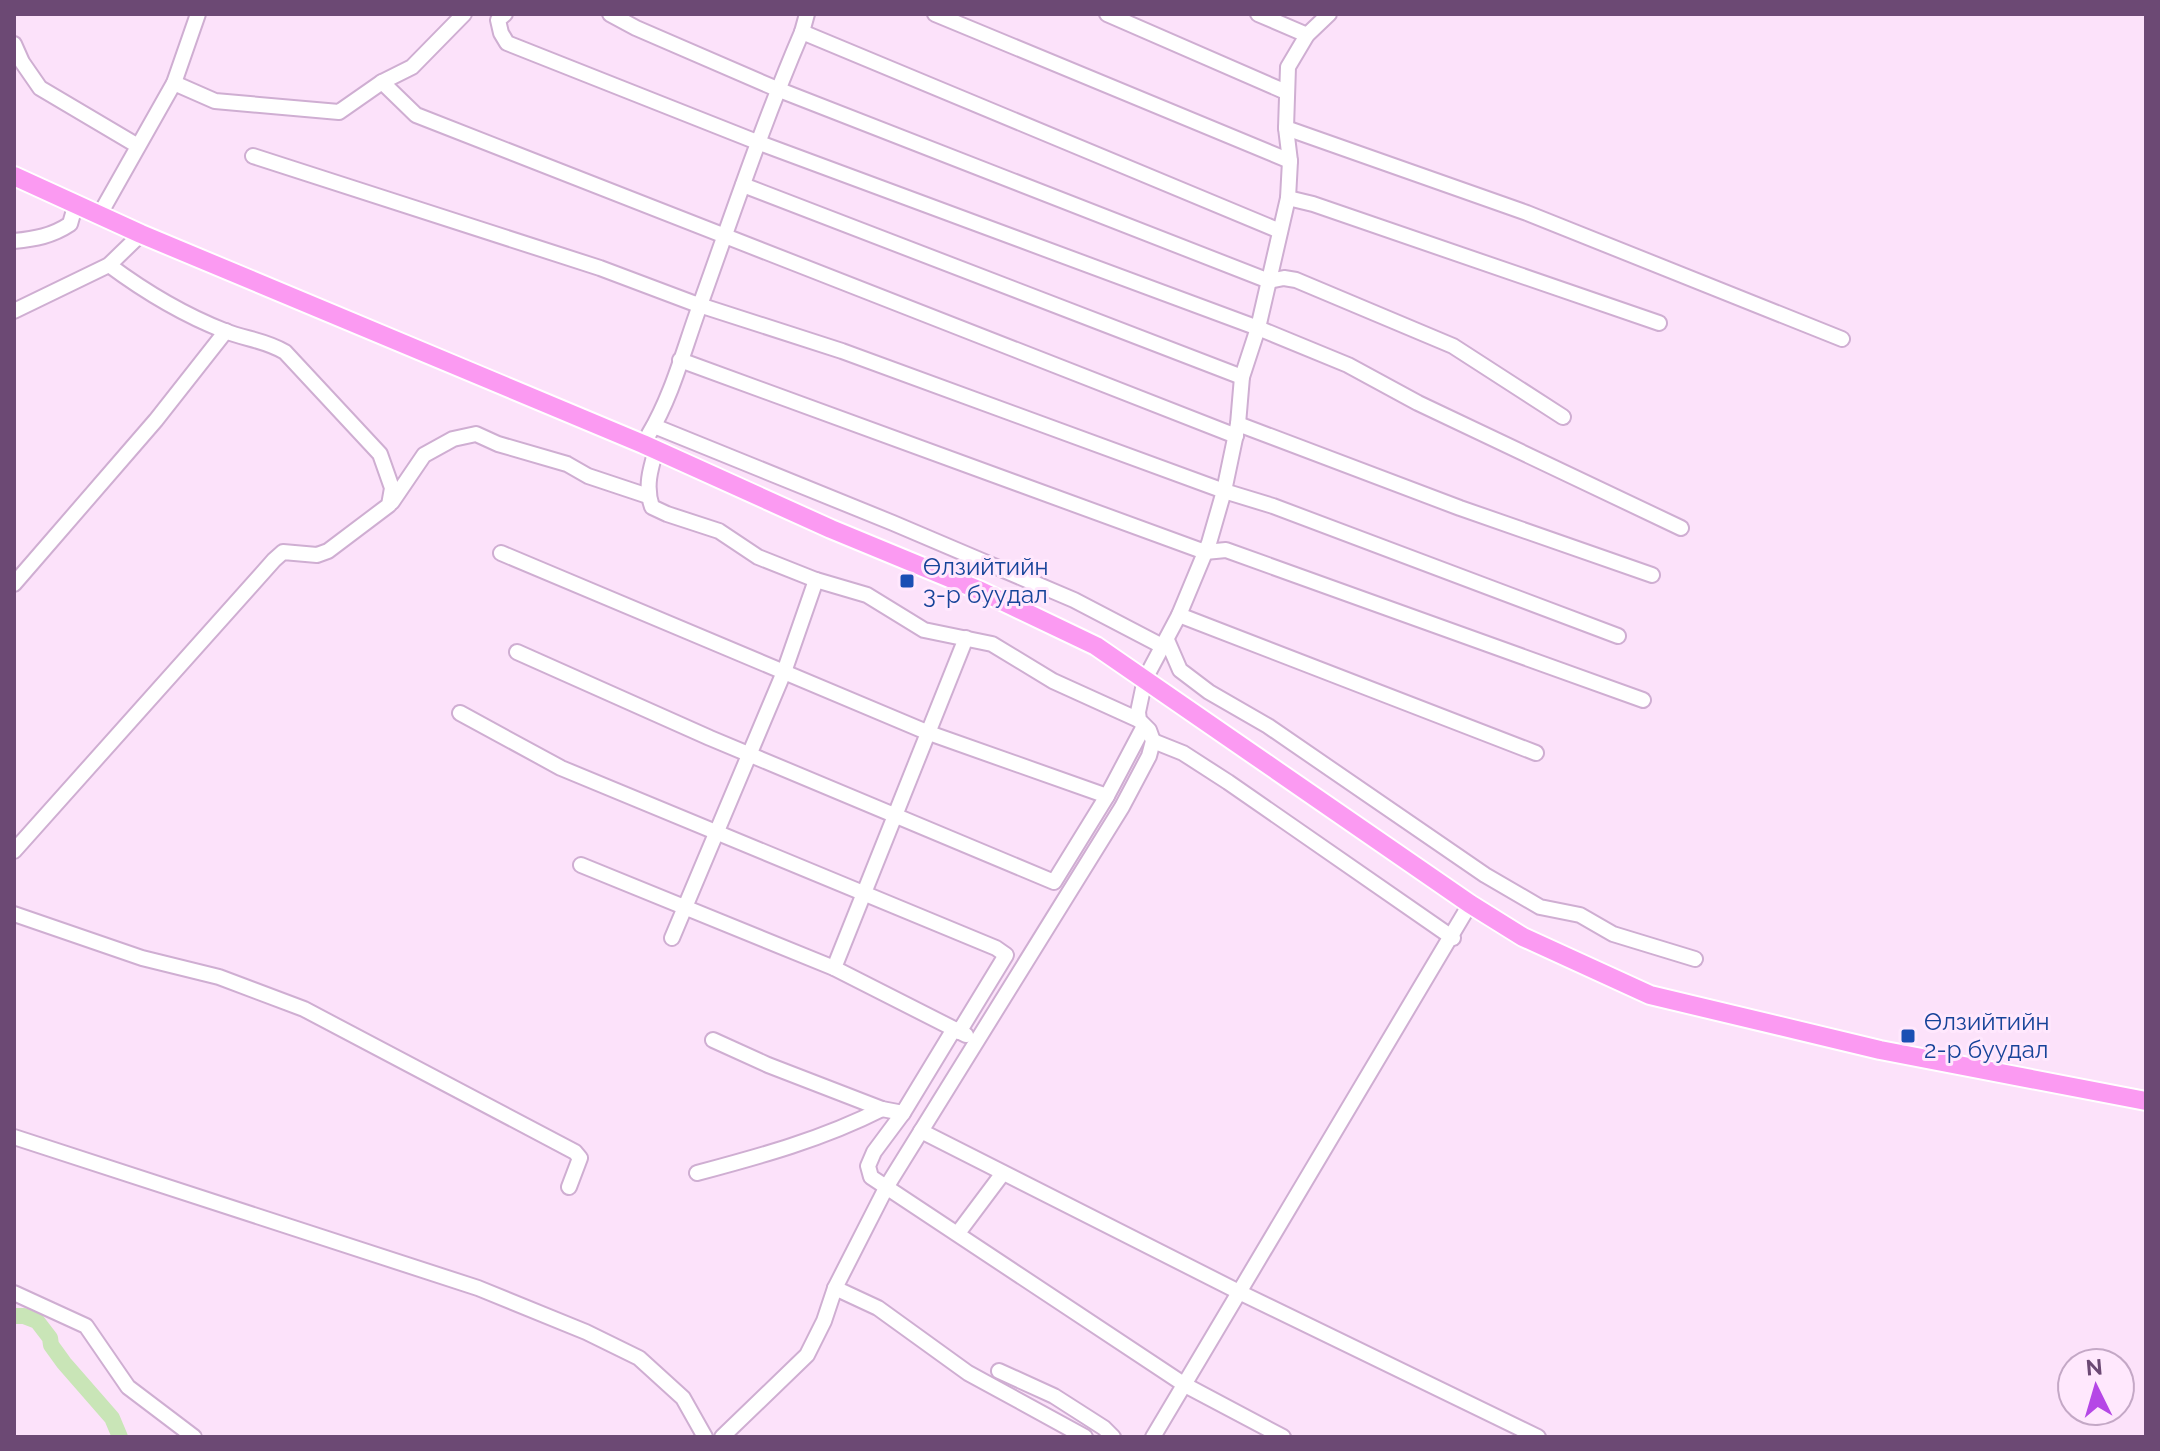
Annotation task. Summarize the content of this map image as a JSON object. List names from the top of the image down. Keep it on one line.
{"places":{"transit":["Өлзийтийн 3-р буудал","Өлзийтийн 2-р буудал"]},"north":"top"}
